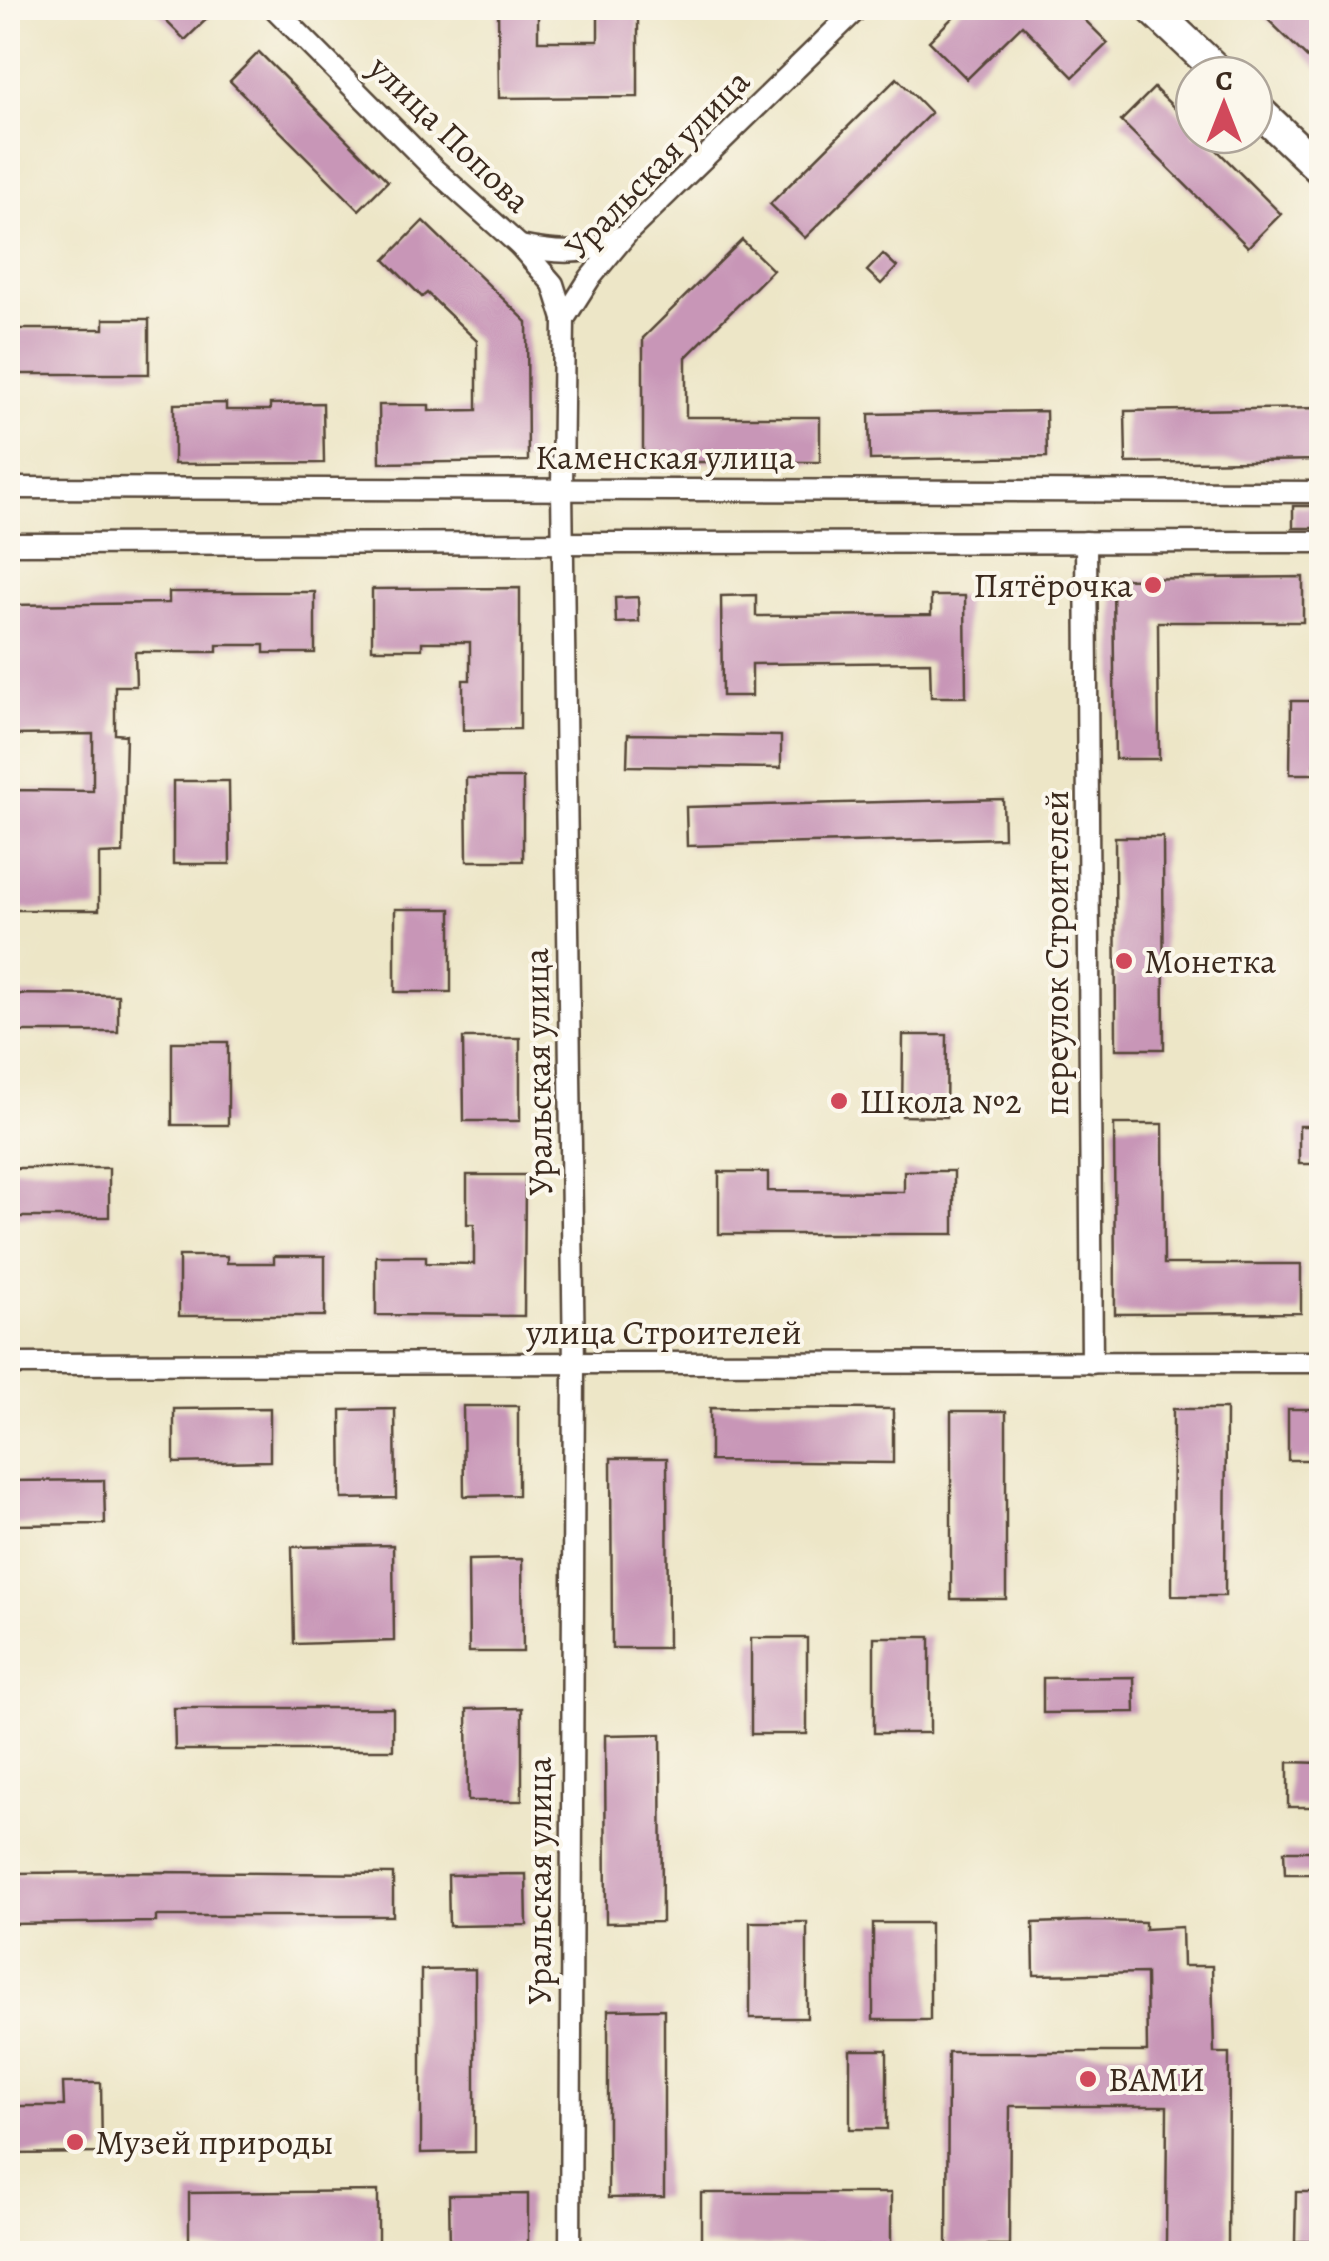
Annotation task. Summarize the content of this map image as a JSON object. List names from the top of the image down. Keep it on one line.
{"streets":{"street":["улица Попова","Уральская улица","Каменская улица","переулок Строителей","улица Строителей"]},"crossings":[["улица Попова","Уральская улица"],["Уральская улица","Каменская улица"],["Уральская улица","улица Строителей"],["переулок Строителей","улица Строителей"]],"places":["Пятёрочка","Монетка","Школа №2","ВАМИ","Музей природы"],"north":"top"}
